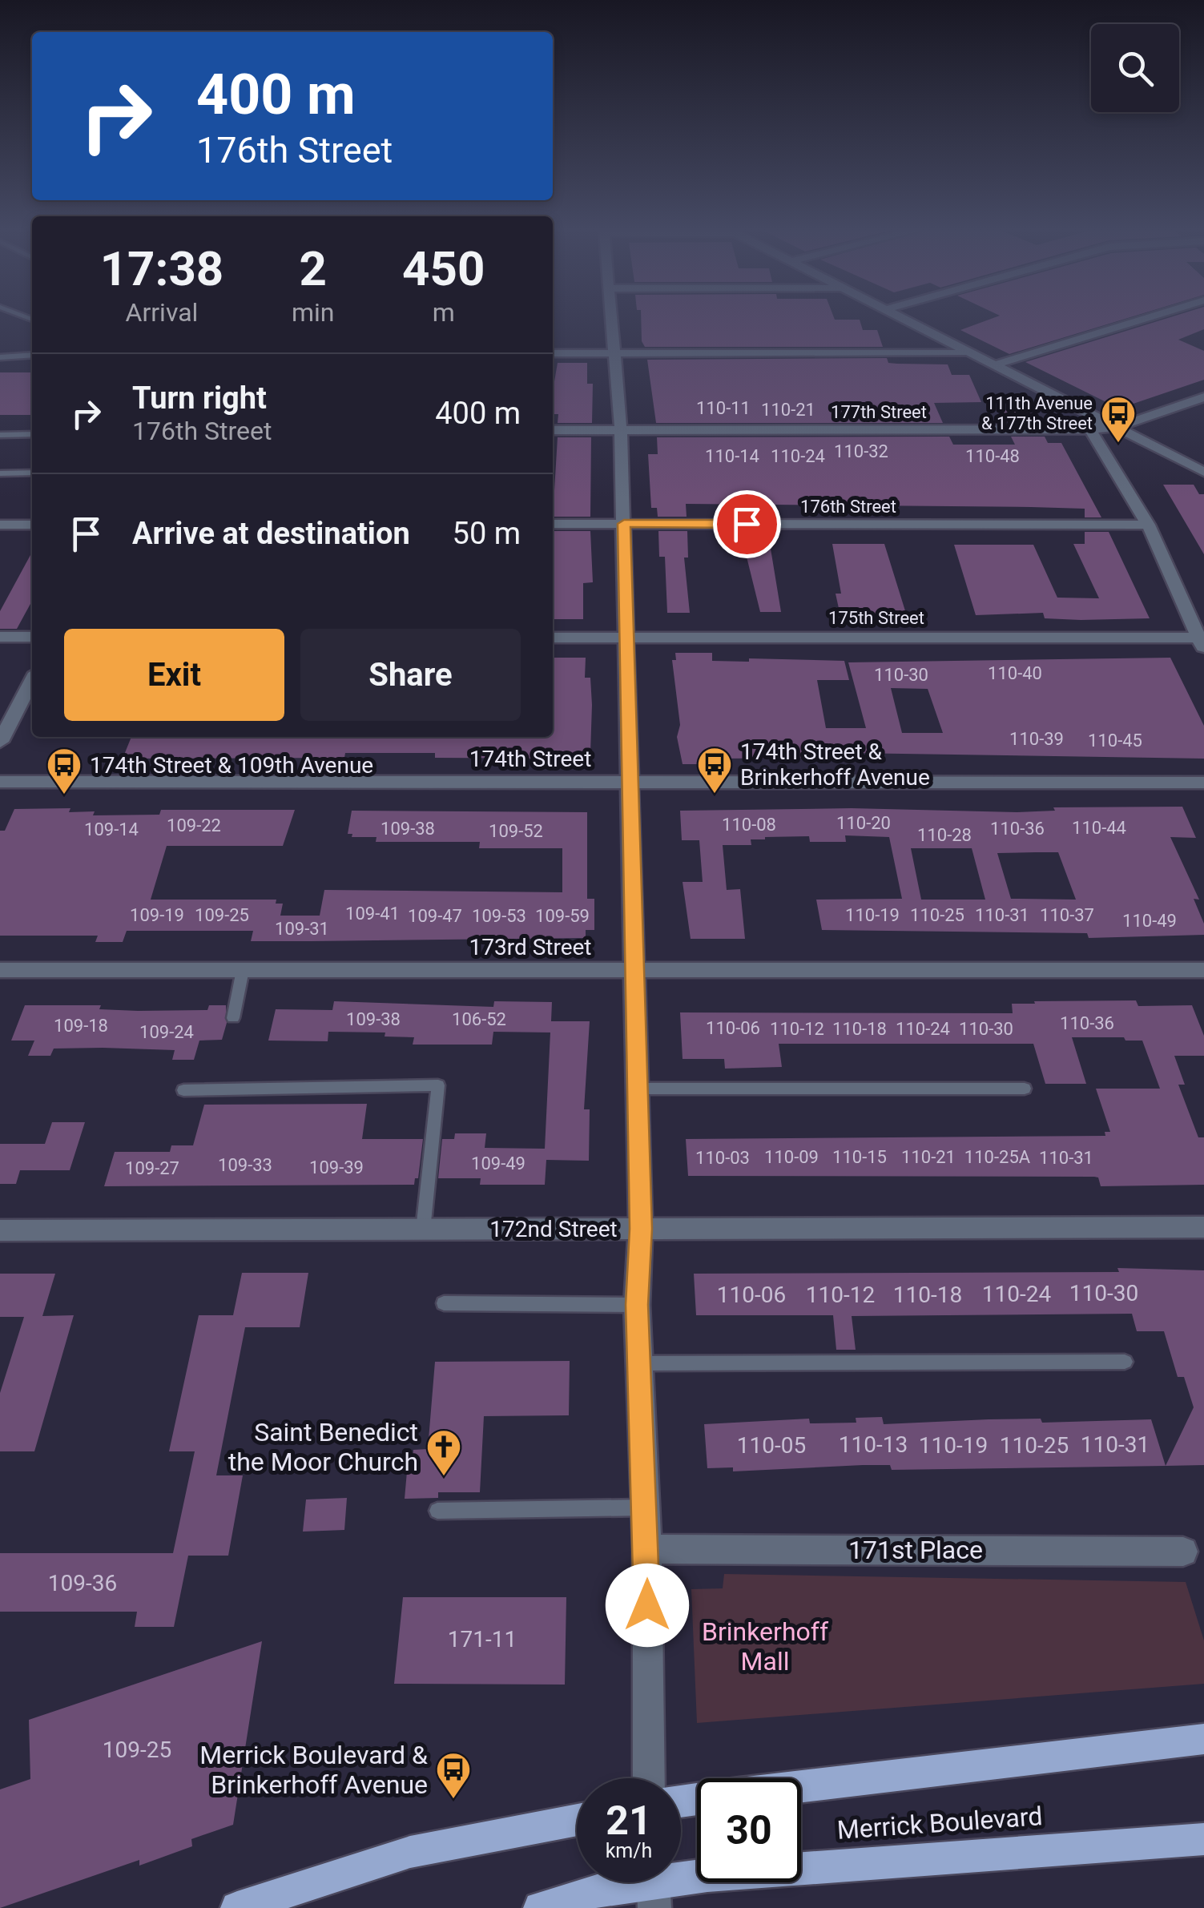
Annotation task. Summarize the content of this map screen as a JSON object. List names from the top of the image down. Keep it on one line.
{"streets":{"main road":["Merrick Boulevard"],"street":["177th Street","176th Street","175th Street","174th Street","173rd Street","172nd Street","171st Place"]},"parks":["Brinkerhoff Mall"],"places":{"bus stop":["111th Avenue & 177th Street","174th Street & Brinkerhoff Avenue","174th Street & 109th Avenue","Merrick Boulevard & Brinkerhoff Avenue"],"church":["Saint Benedict the Moor Church"]},"house_numbers":["110-11","110-21","110-32","110-14","110-24","110-48","110-40","110-30","110-39","110-45","110-20","110-08","109-22","110-44","109-38","110-36","109-14","109-52","110-28","109-41","109-19","109-25","110-19","110-25","110-31","110-37","109-47","109-53","109-59","110-49","109-31","109-38","106-52","110-36","109-18","110-06","110-12","110-18","110-24","110-30","109-24","110-09","110-15","110-21","110-25A","110-03","110-31","109-49","109-33","109-39","109-27","110-30","110-24","110-06","110-12","110-18","110-13","110-31","110-05","110-19","110-25","109-36","171-11","109-25"],"page":{"turn":["400 m","176th Street"],"eta":["17:38","Arrival","2","min","450","m"],"list":[{"name":"Turn right","note":"176th Street","value":"400 m"},{"name":"Arrive at destination","value":"50 m"}],"buttons":["Exit","Share"],"speed":"21 km/h","limit":"30"}}
